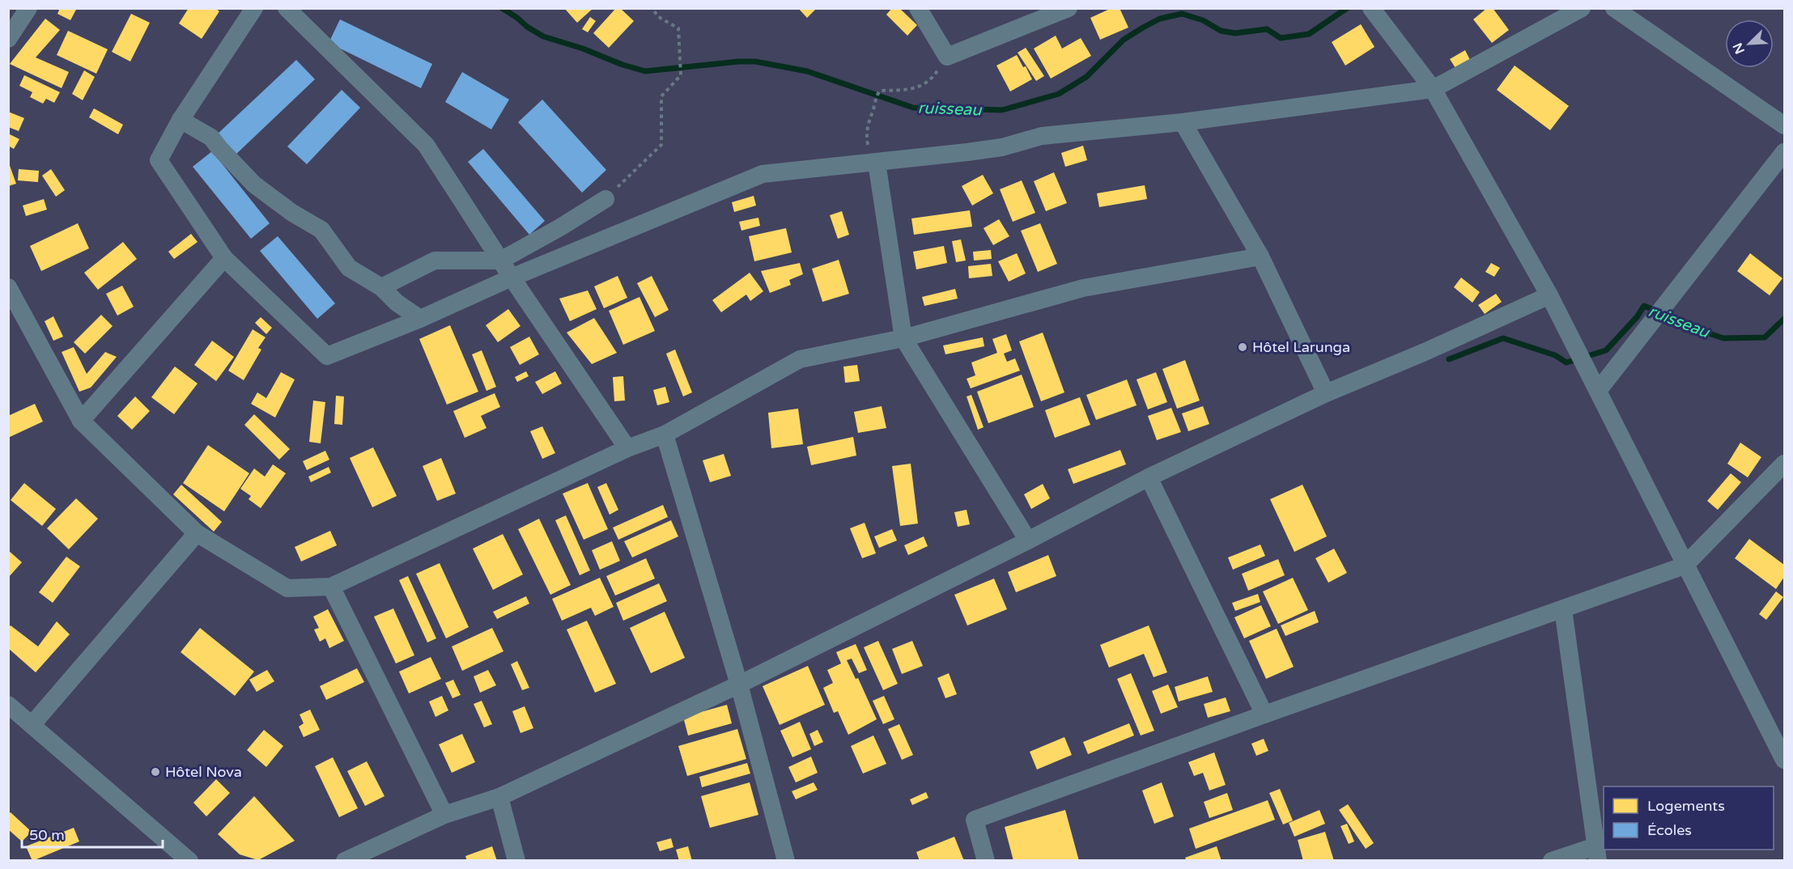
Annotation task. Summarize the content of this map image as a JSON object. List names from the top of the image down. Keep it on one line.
{"water":["ruisseau"],"places":["Hôtel Larunga","Hôtel Nova"],"legend":["Logements","Écoles"],"scale_bar":"50 m","north":"bottom left"}
